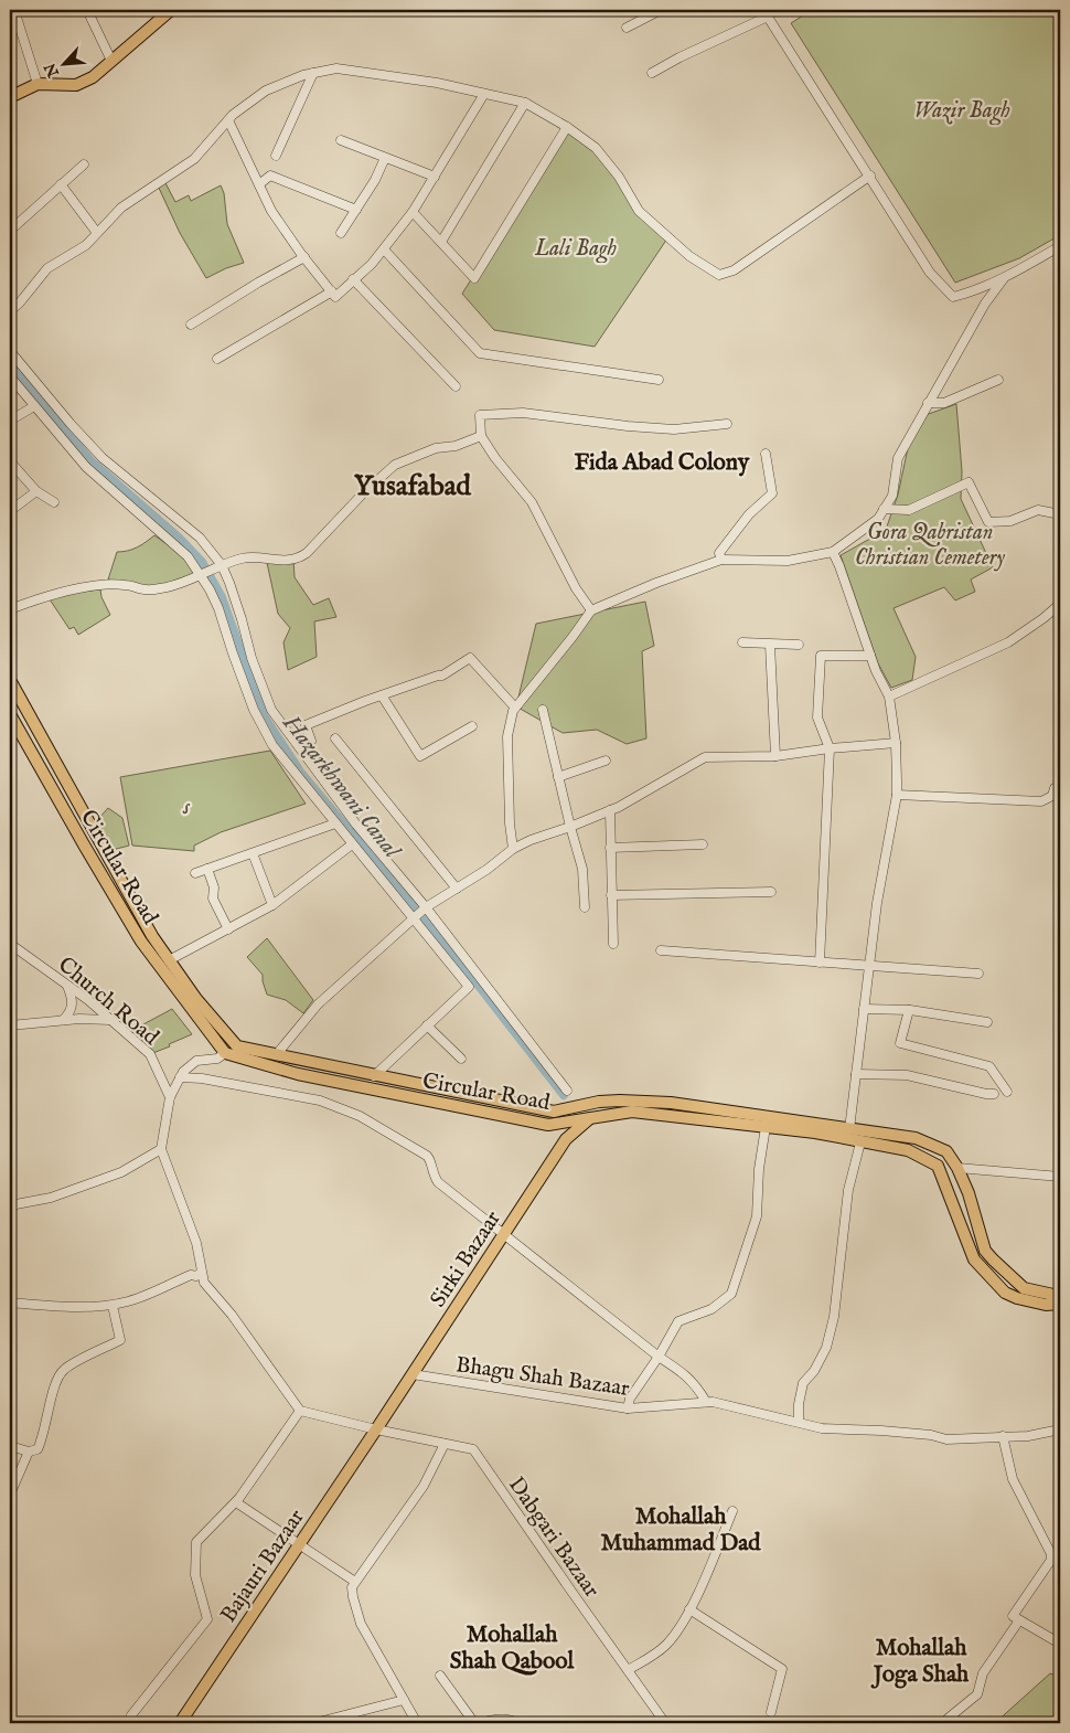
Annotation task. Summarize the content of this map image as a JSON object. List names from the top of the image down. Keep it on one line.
{"streets":{"main road":["Circular Road","Sirki Bazaar","Bajauri Bazaar"],"street":["Church Road","Bhagu Shah Bazaar","Dabgari Bazaar"]},"crossings":[["Circular Road","Sirki Bazaar"],["Sirki Bazaar","Bhagu Shah Bazaar"],["Sirki Bazaar","Dabgari Bazaar"],["Sirki Bazaar","Bajauri Bazaar"],["Dabgari Bazaar","Bajauri Bazaar"]],"districts":["Fida Abad Colony","Yusafabad","Mohallah Muhammad Dad","Mohallah Shah Qabool","Mohallah Joga Shah"],"water":["Hazarkhwani Canal"],"parks":["Wazir Bagh","Lali Bagh","Gora Qabristan Christian Cemetery","s"],"north":"bottom left"}
